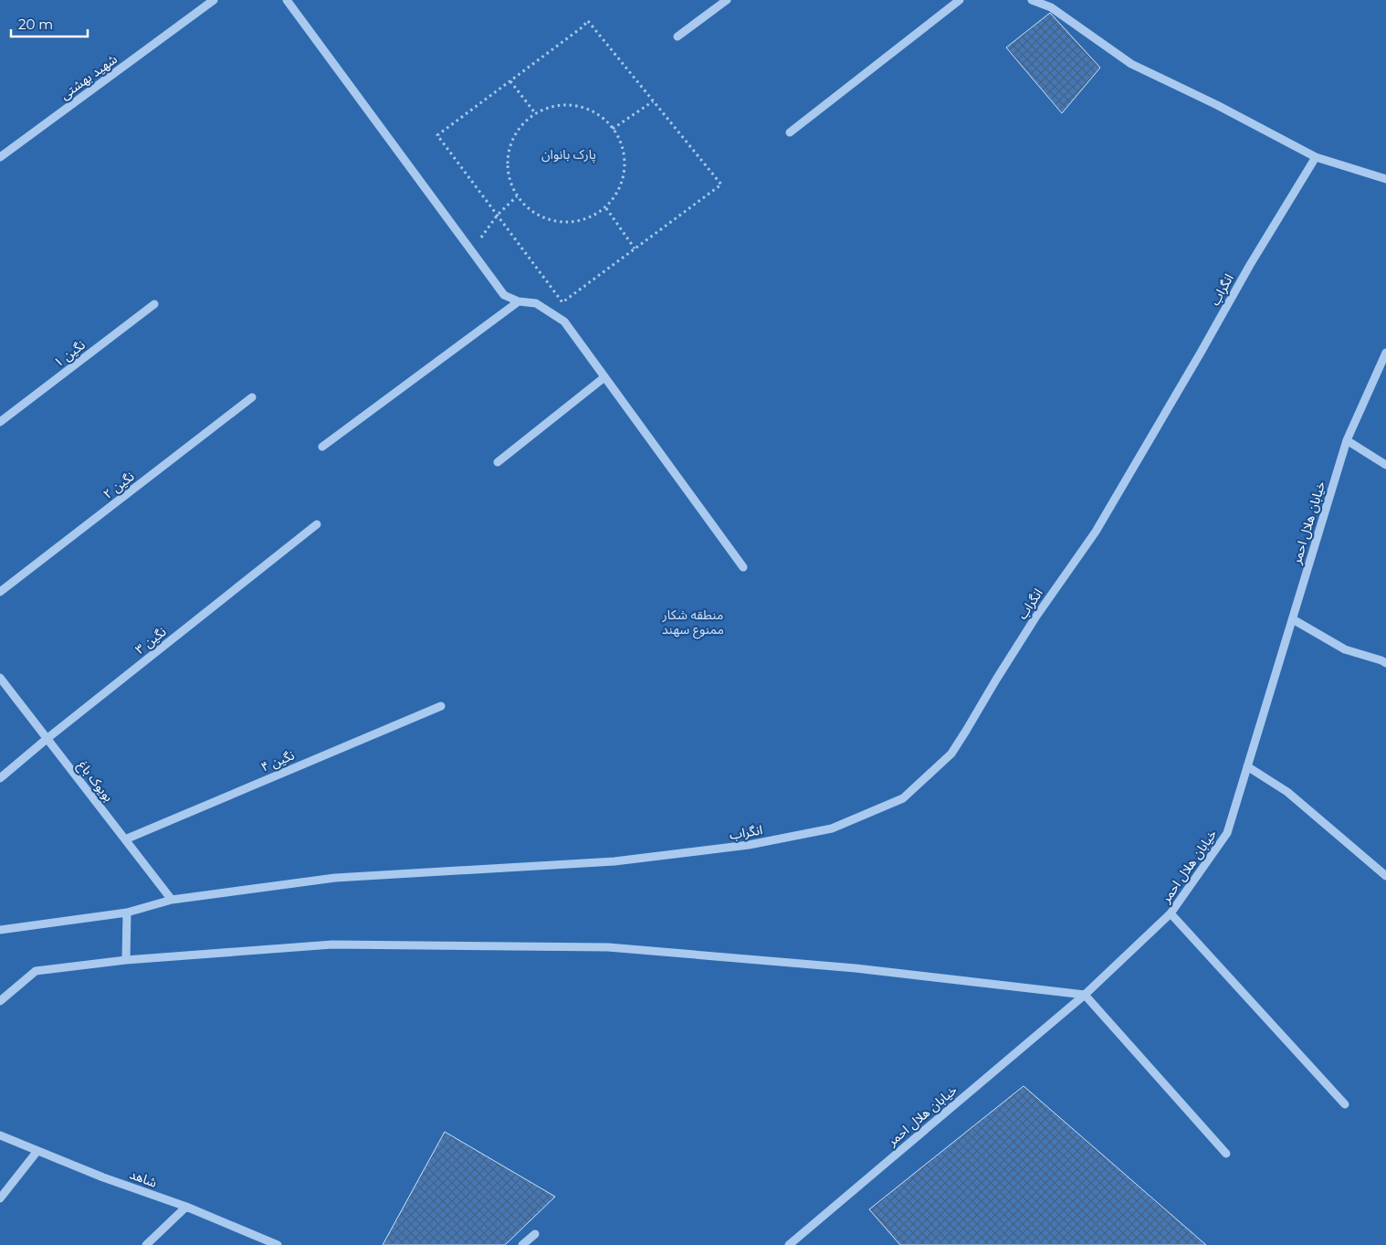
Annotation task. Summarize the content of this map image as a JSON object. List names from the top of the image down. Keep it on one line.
{"streets":{"street":["شهید بهشتی","انگراب","نگین ۱","نگین ۲","خیابان هلال احمر","نگین ۳","نگین ۴","بویوک باغ","شاهد"]},"crossings":[["انگراب","بویوک باغ"],["نگین ۳","بویوک باغ"],["نگین ۴","بویوک باغ"]],"parks":["پارک بانوان","منطقه شکار ممنوع سهند"],"scale_bar":"20 m"}
